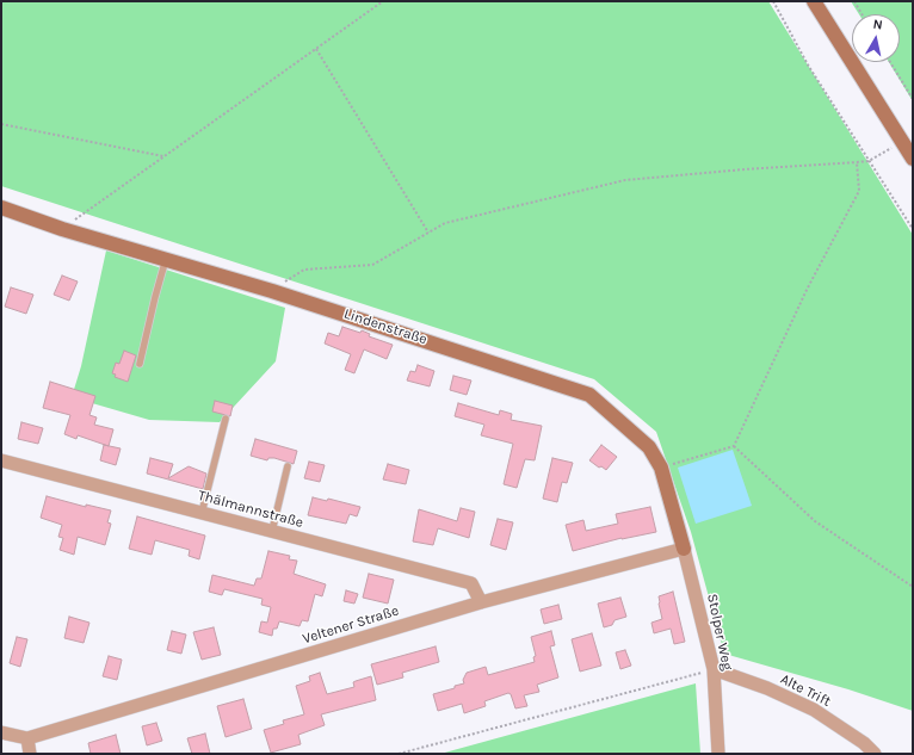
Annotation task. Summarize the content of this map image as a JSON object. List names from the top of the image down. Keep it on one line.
{"streets":{"street":["Lindenstraße","Thälmannstraße","Veltener Straße","Stolper Weg","Alte Trift"]},"crossings":[["Lindenstraße","Veltener Straße"],["Lindenstraße","Stolper Weg"],["Thälmannstraße","Veltener Straße"],["Veltener Straße","Stolper Weg"],["Stolper Weg","Alte Trift"]],"north":"top"}
